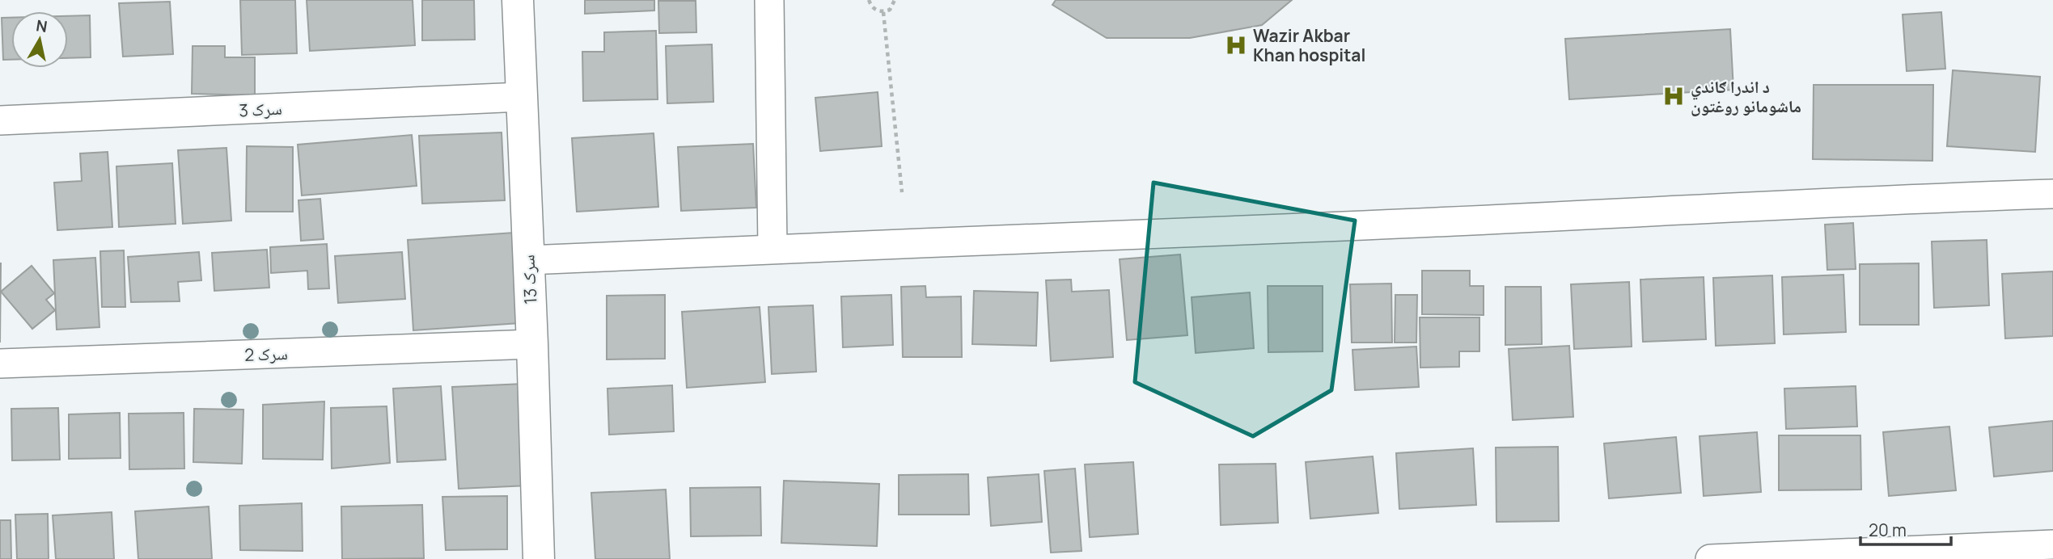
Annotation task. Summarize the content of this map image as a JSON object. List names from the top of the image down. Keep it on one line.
{"streets":{"street":["سرک 3","سرک 13","سرک 2"]},"crossings":[["سرک 3","سرک 13"],["سرک 13","سرک 2"]],"places":{"hospital":["Wazir Akbar Khan hospital","د اندرا ګاندي ماشومانو روغتون"]},"scale_bar":"20 m","north":"top"}
